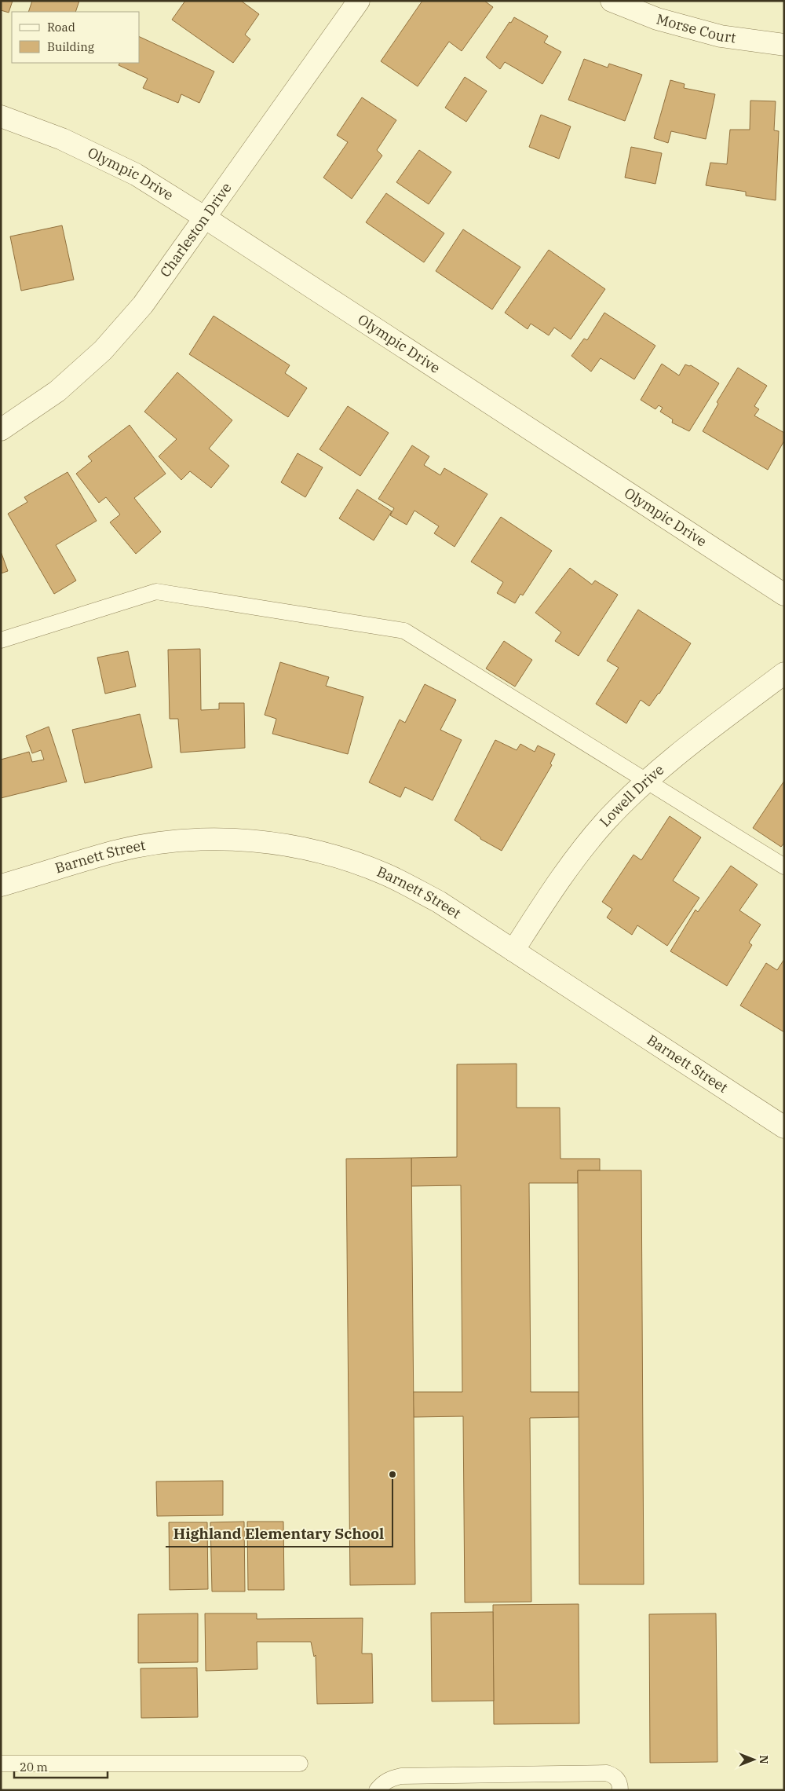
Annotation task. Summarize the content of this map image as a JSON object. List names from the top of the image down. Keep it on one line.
{"streets":{"street":["Morse Court","Olympic Drive","Charleston Drive","Lowell Drive","Barnett Street"]},"crossings":[["Olympic Drive","Charleston Drive"],["Lowell Drive","Barnett Street"]],"places":["Highland Elementary School"],"legend":["Road","Building"],"scale_bar":"20 m","north":"right"}
